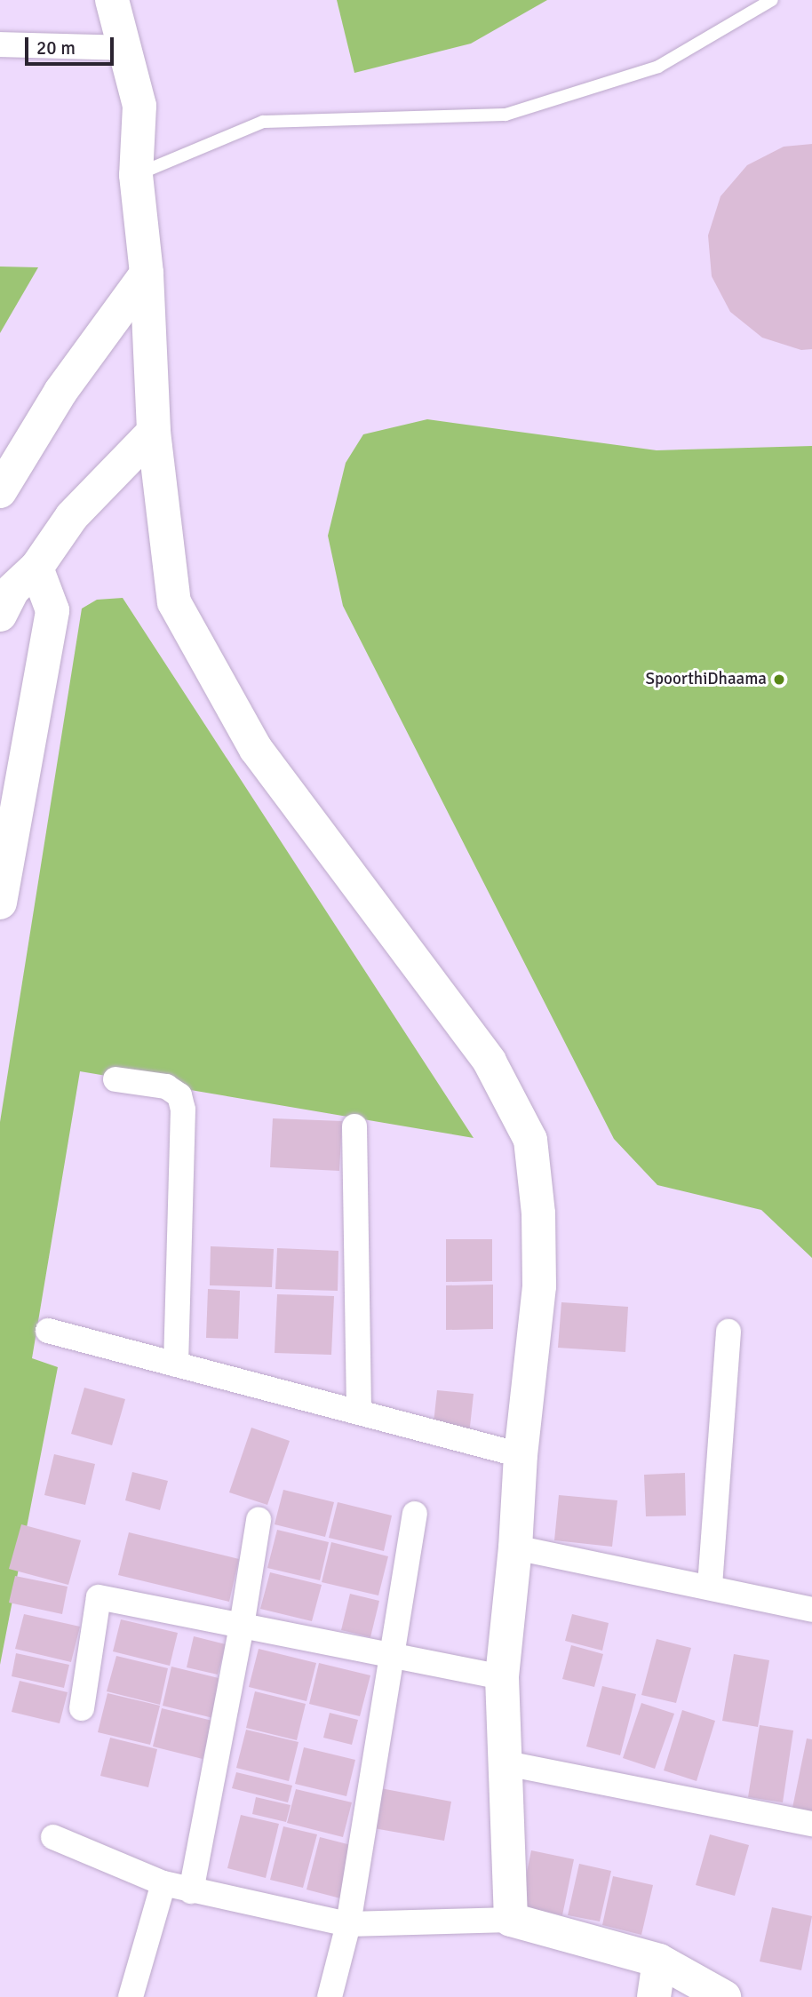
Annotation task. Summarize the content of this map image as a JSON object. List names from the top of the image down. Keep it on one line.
{"places":["SpoorthiDhaama"],"scale_bar":"20 m"}
